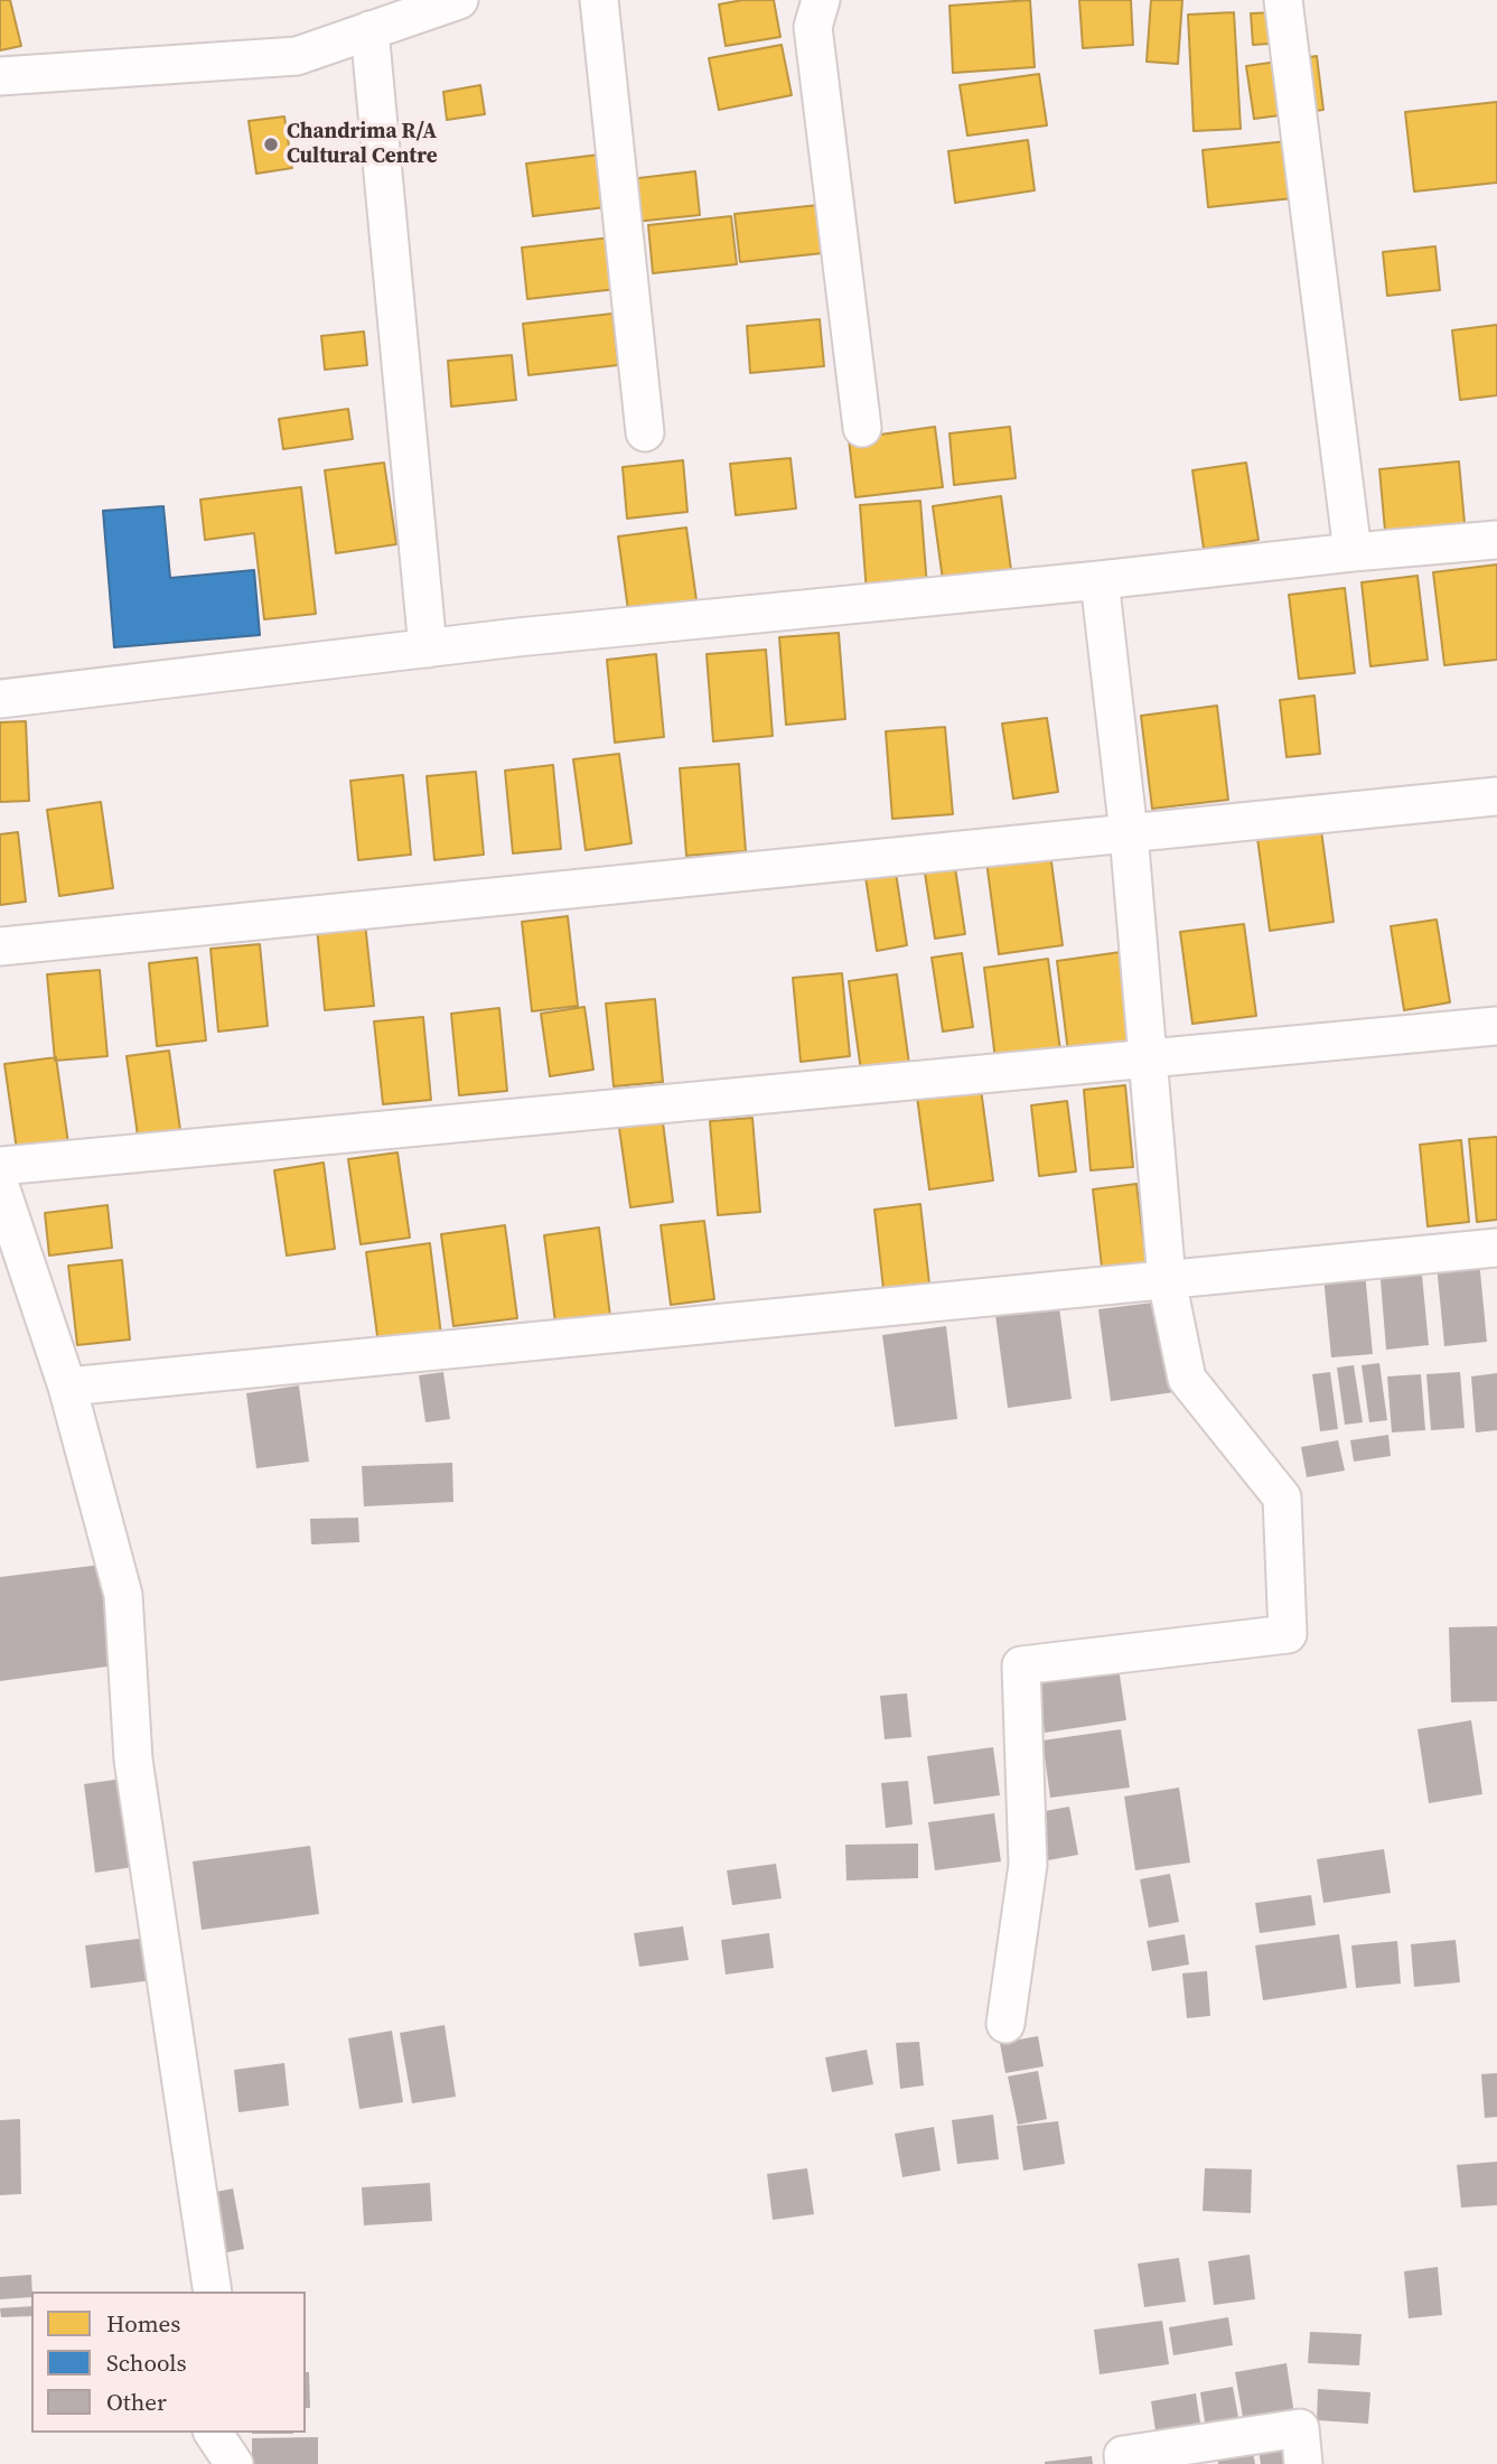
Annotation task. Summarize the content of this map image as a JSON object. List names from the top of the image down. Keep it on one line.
{"places":["Chandrima R/A Cultural Centre"],"legend":["Homes","Schools","Other"]}
